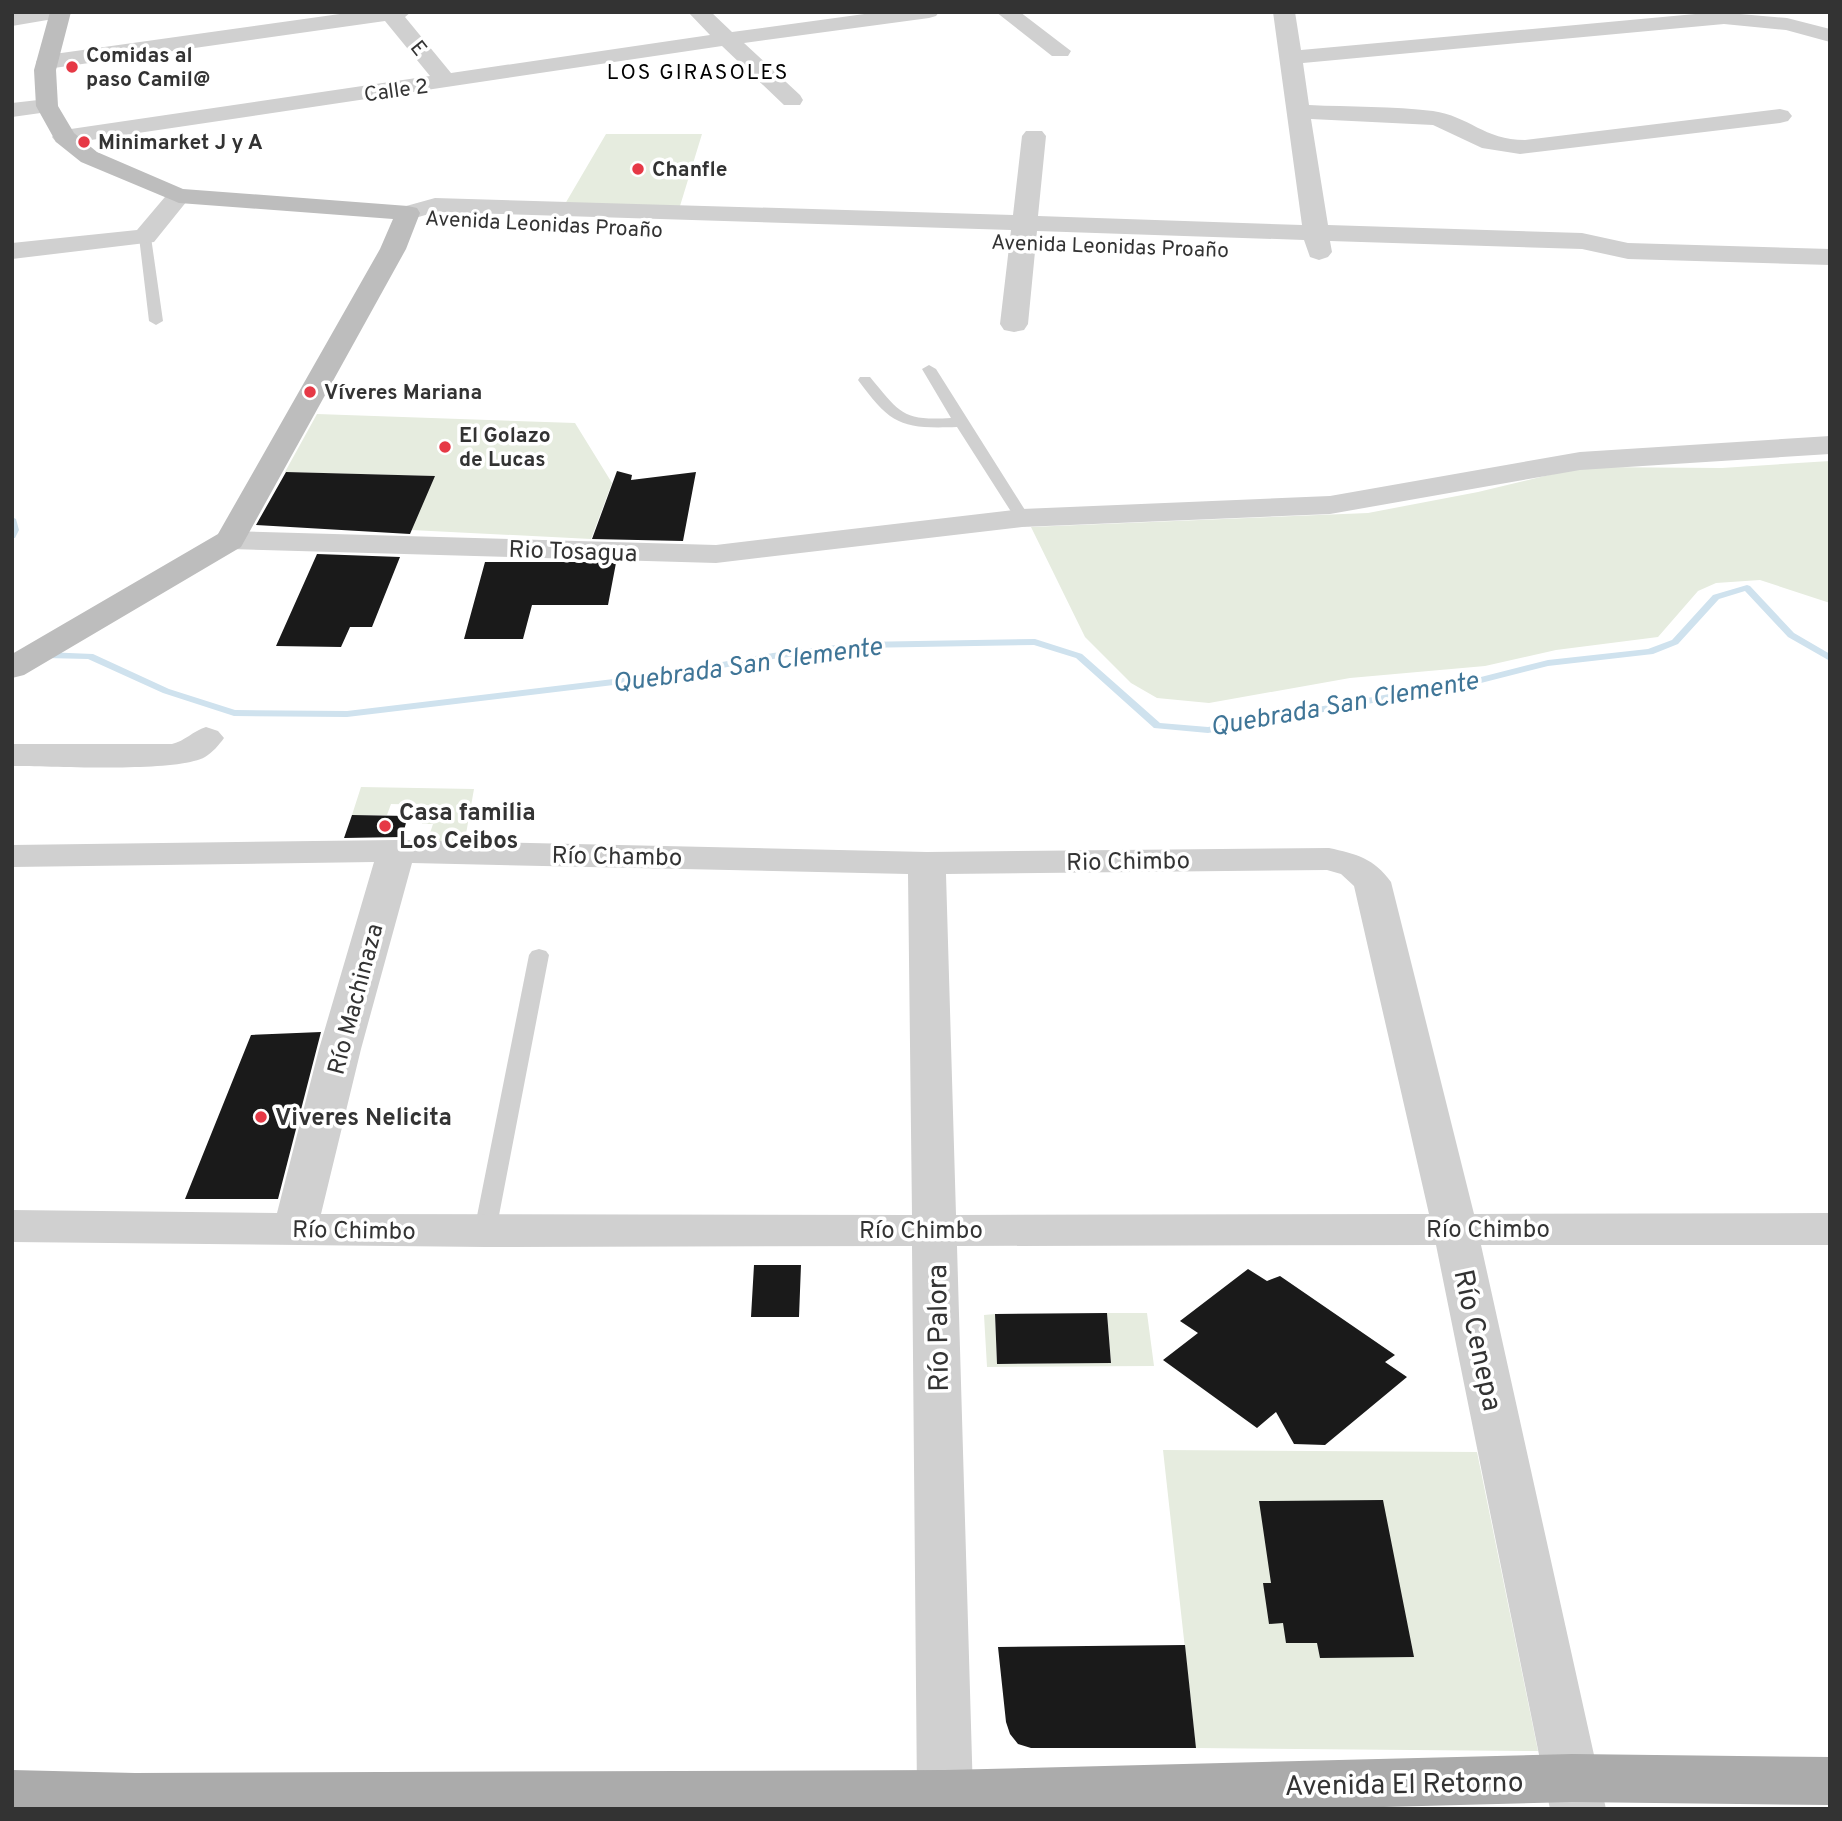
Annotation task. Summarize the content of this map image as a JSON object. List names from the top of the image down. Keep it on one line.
{"streets":{"main road":["Avenida El Retorno"],"street":["E","Calle 2","Avenida Leonidas Proaño","Rio Tosagua","Río Chambo","Rio Chimbo","Río Machinaza","Río Chimbo","Río Palora","Río Cenepa"]},"crossings":[["E","Calle 2"],["Río Chambo","Rio Chimbo"],["Río Chambo","Río Machinaza"],["Río Chambo","Río Palora"],["Rio Chimbo","Río Palora"],["Rio Chimbo","Río Cenepa"],["Río Machinaza","Río Chimbo"],["Río Chimbo","Río Palora"],["Río Chimbo","Río Cenepa"],["Río Palora","Avenida El Retorno"],["Río Cenepa","Avenida El Retorno"]],"districts":["LOS GIRASOLES"],"water":["Quebrada San Clemente"],"places":["Comidas al paso Camil@","Minimarket J y A","Chanfle","Víveres Mariana","El Golazo de Lucas","Casa familia Los Ceibos","Viveres Nelicita"]}
